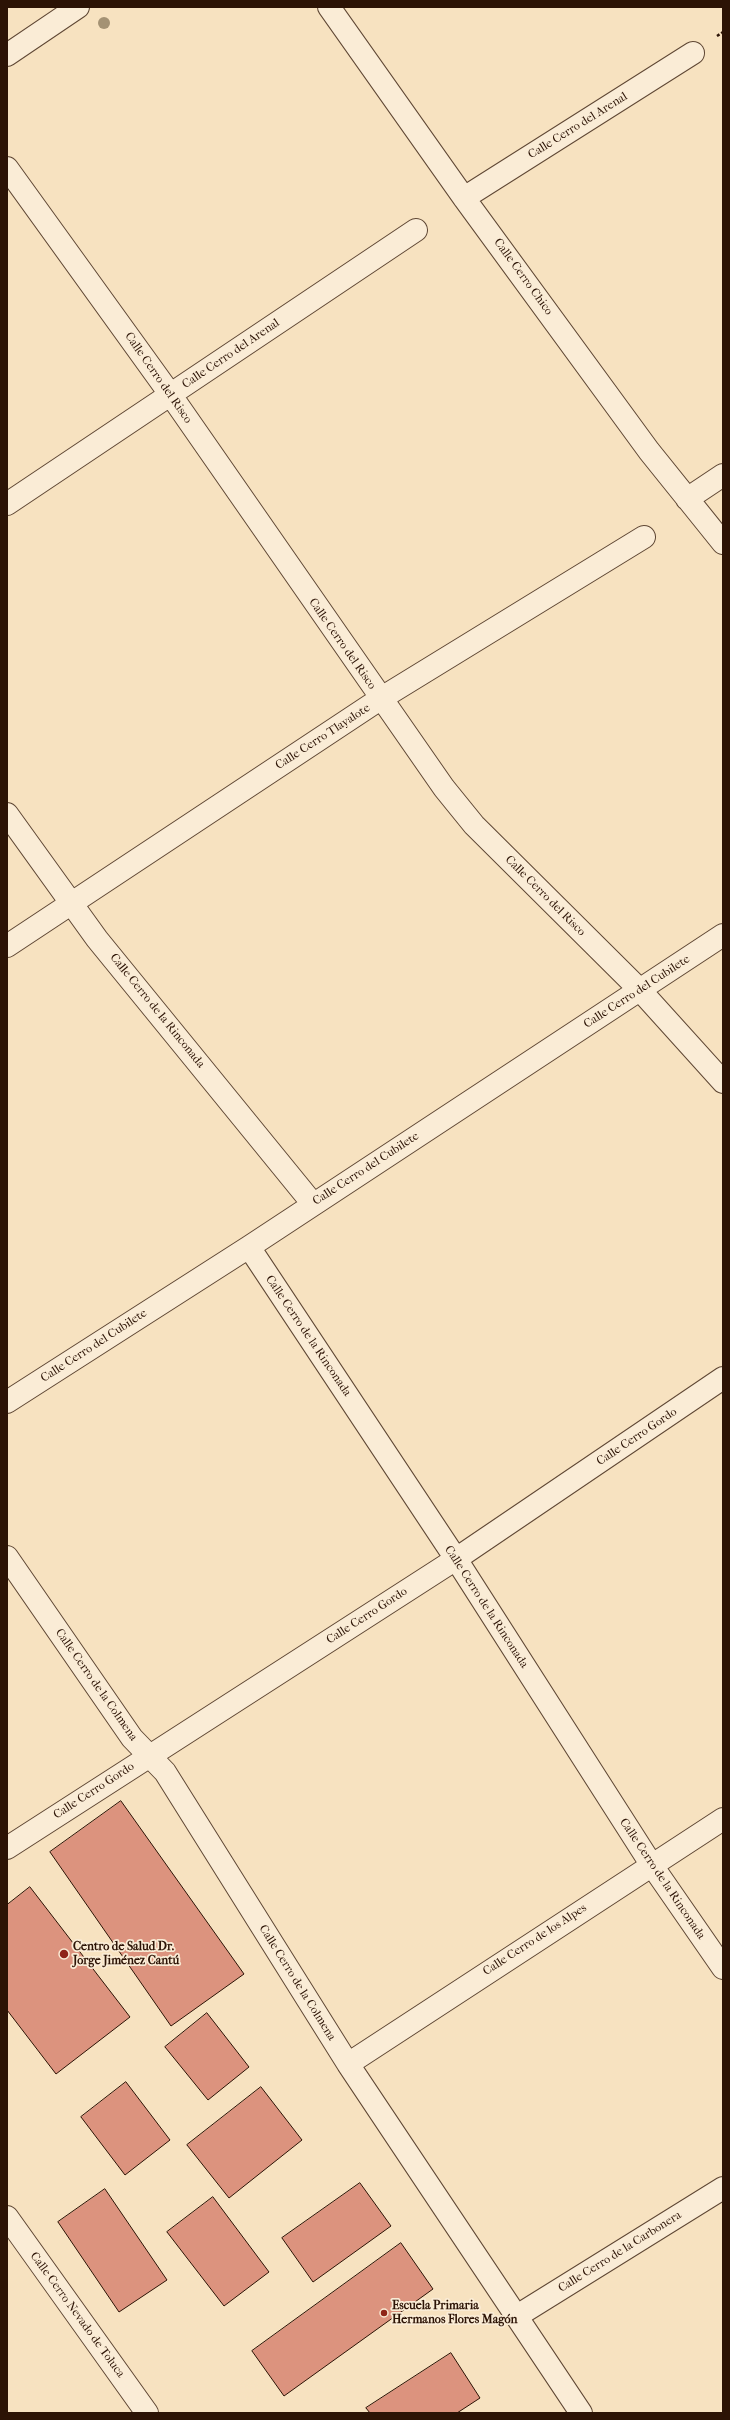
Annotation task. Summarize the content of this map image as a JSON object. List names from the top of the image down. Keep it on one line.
{"streets":{"street":["Calle Cerro del Arenal","Calle Cerro Chico","Calle Cerro del Risco","Calle Cerro Tlayalote","Calle Cerro del Cubilete","Calle Cerro de la Rinconada","Calle Cerro Gordo","Calle Cerro de la Colmena","Calle Cerro de los Alpes","Calle Cerro de la Carbonera","Calle Cerro Nevado de Toluca"]},"crossings":[["Calle Cerro del Arenal","Calle Cerro Chico"],["Calle Cerro del Arenal","Calle Cerro del Risco"],["Calle Cerro del Risco","Calle Cerro Tlayalote"],["Calle Cerro del Risco","Calle Cerro del Cubilete"],["Calle Cerro Tlayalote","Calle Cerro de la Rinconada"],["Calle Cerro del Cubilete","Calle Cerro de la Rinconada"],["Calle Cerro de la Rinconada","Calle Cerro Gordo"],["Calle Cerro de la Rinconada","Calle Cerro de los Alpes"],["Calle Cerro Gordo","Calle Cerro de la Colmena"],["Calle Cerro de la Colmena","Calle Cerro de los Alpes"],["Calle Cerro de la Colmena","Calle Cerro de la Carbonera"]],"places":["Centro de Salud Dr. Jorge Jiménez Cantú","Escuela Primaria Hermanos Flores Magón"]}
